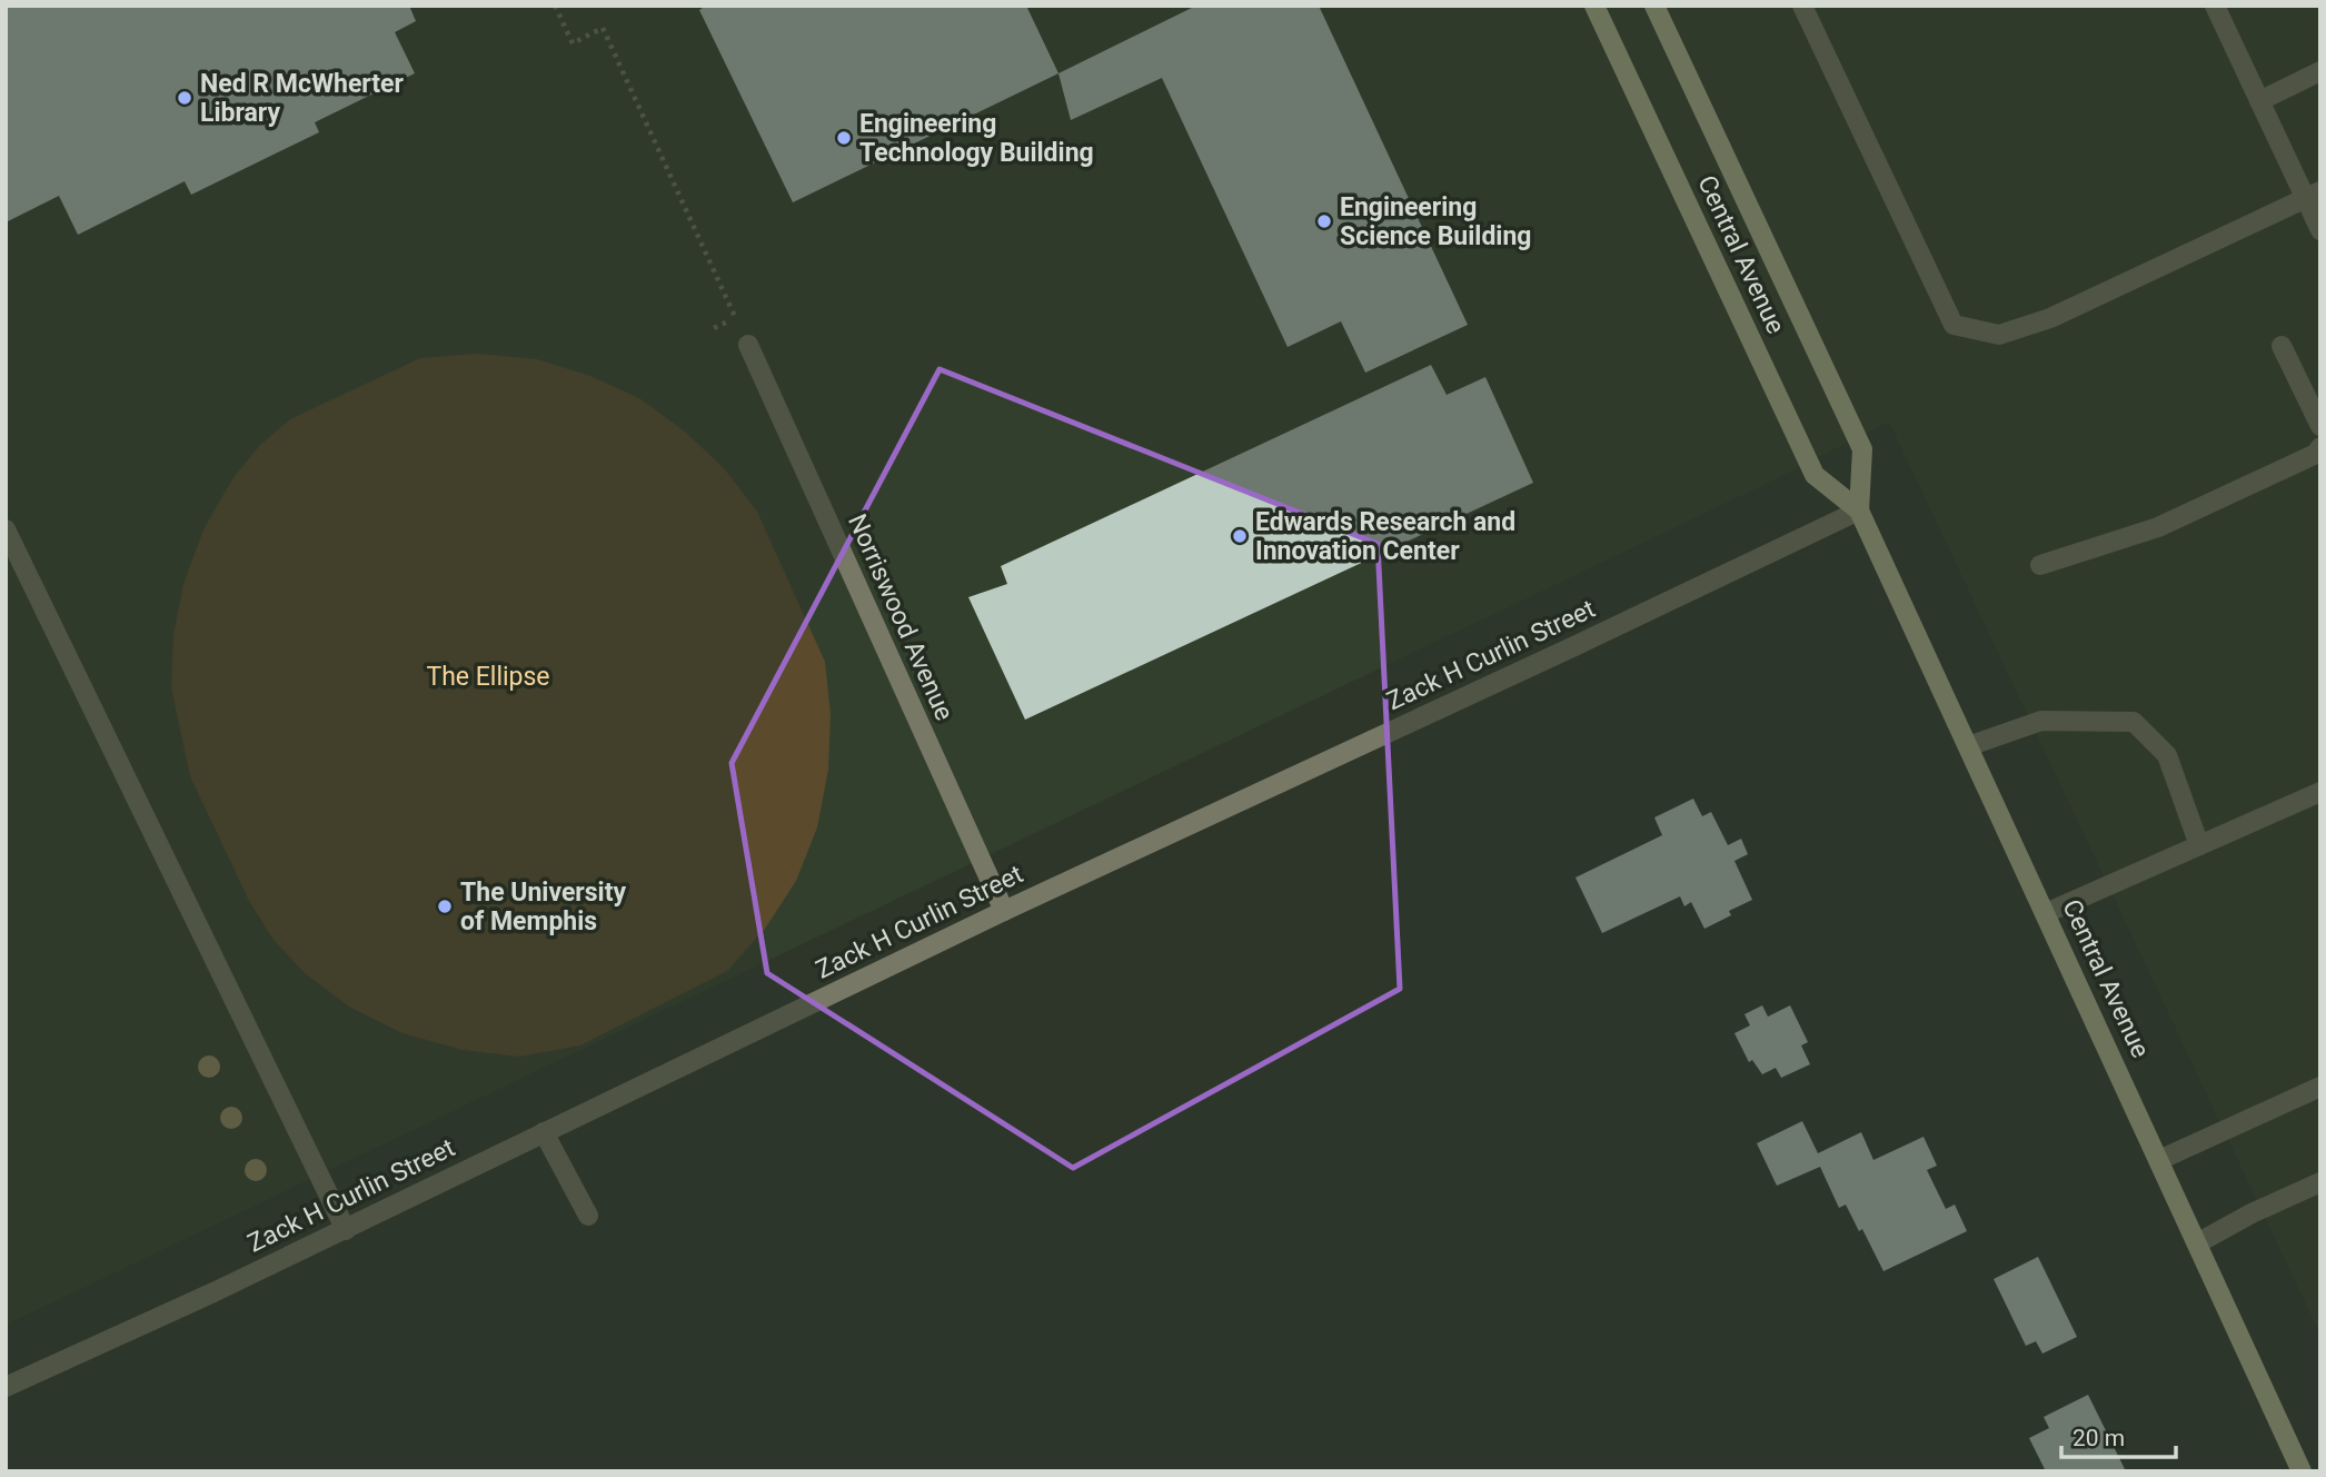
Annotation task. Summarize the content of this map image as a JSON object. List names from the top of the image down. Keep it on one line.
{"streets":{"main road":["Central Avenue"],"street":["Norriswood Avenue","Zack H Curlin Street"]},"crossings":[["Central Avenue","Zack H Curlin Street"],["Norriswood Avenue","Zack H Curlin Street"]],"parks":["The Ellipse"],"places":["Ned R McWherter Library","Engineering Technology Building","Engineering Science Building","Edwards Research and Innovation Center","The University of Memphis"],"scale_bar":"20 m"}
